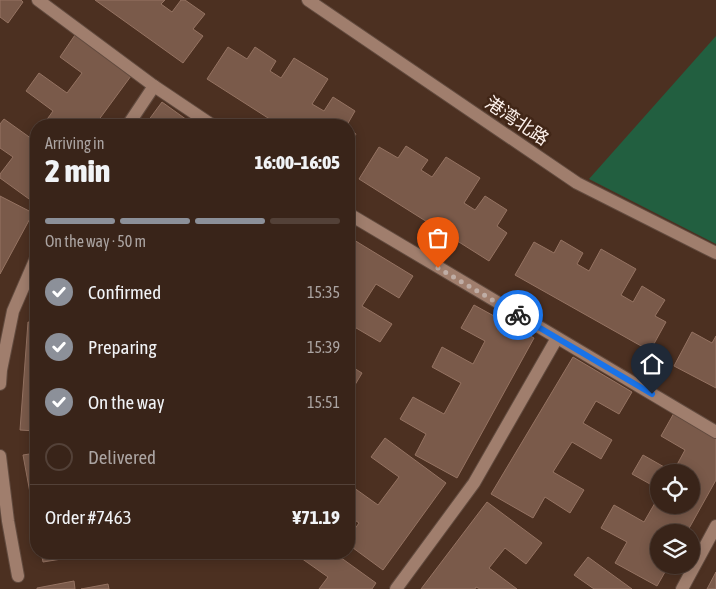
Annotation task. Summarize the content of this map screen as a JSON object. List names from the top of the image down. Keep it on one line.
{"streets":{"street":["港湾北路"]},"page":{"heading":["2 min","Arriving in","16:00–16:05"],"panel":["Order #7463","¥71.19"],"bar":"On the way · 50 m","list":[["Confirmed","15:35"],["Preparing","15:39"],["On the way","15:51"],"Delivered"]}}
